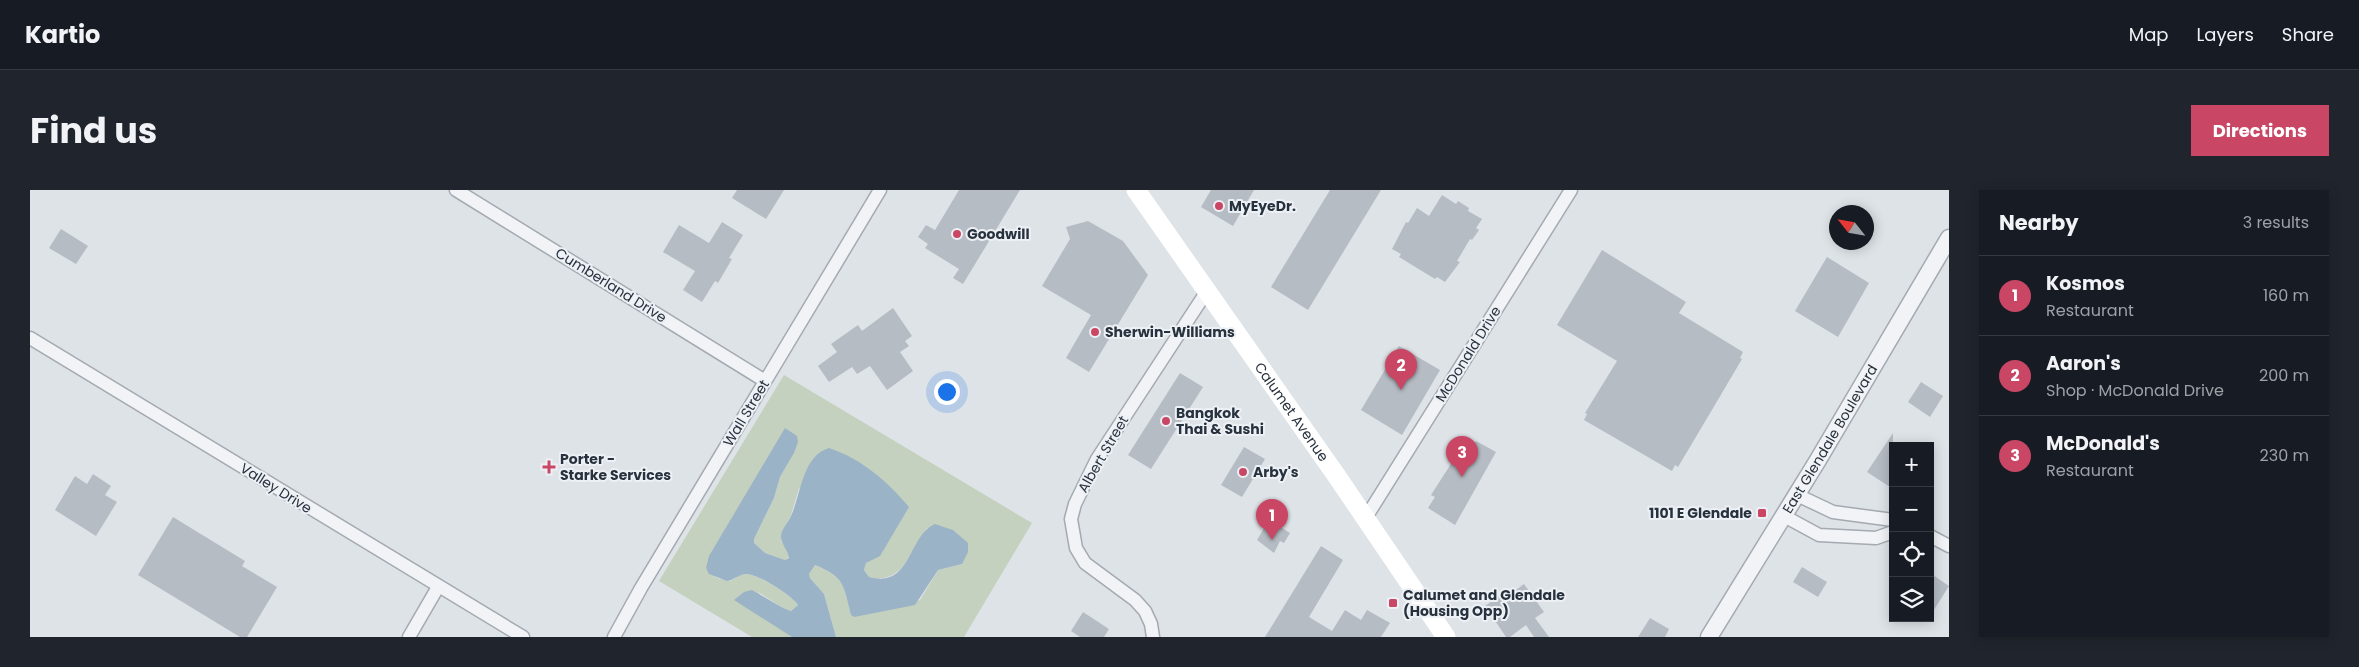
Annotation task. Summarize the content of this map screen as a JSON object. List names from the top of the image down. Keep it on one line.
{"streets":{"main road":["Calumet Avenue"],"street":["Cumberland Drive","McDonald Drive","Wall Street","East Glendale Boulevard","Albert Street","Valley Drive"]},"crossings":[["Cumberland Drive","Wall Street"],["McDonald Drive","Calumet Avenue"],["Calumet Avenue","Albert Street"]],"places":{"other":["MyEyeDr.","Goodwill","Sherwin-Williams","Bangkok Thai & Sushi","Arby's"],"health":["Porter - Starke Services"],"transit":["1101 E Glendale","Calumet and Glendale (Housing Opp)"]},"north":"top left","page":{"header":"Kartio","nav":["Map","Layers","Share"],"title":"Find us","buttons":"Directions","heading":["Nearby","3 results"],"list":[{"mark":"1","name":"Kosmos","note":"Restaurant","value":"160 m"},{"mark":"2","name":"Aaron's","note":"Shop · McDonald Drive","value":"200 m"},{"mark":"3","name":"McDonald's","note":"Restaurant","value":"230 m"}],"pins":["2","3","1"],"map_buttons":["+","−"]}}
